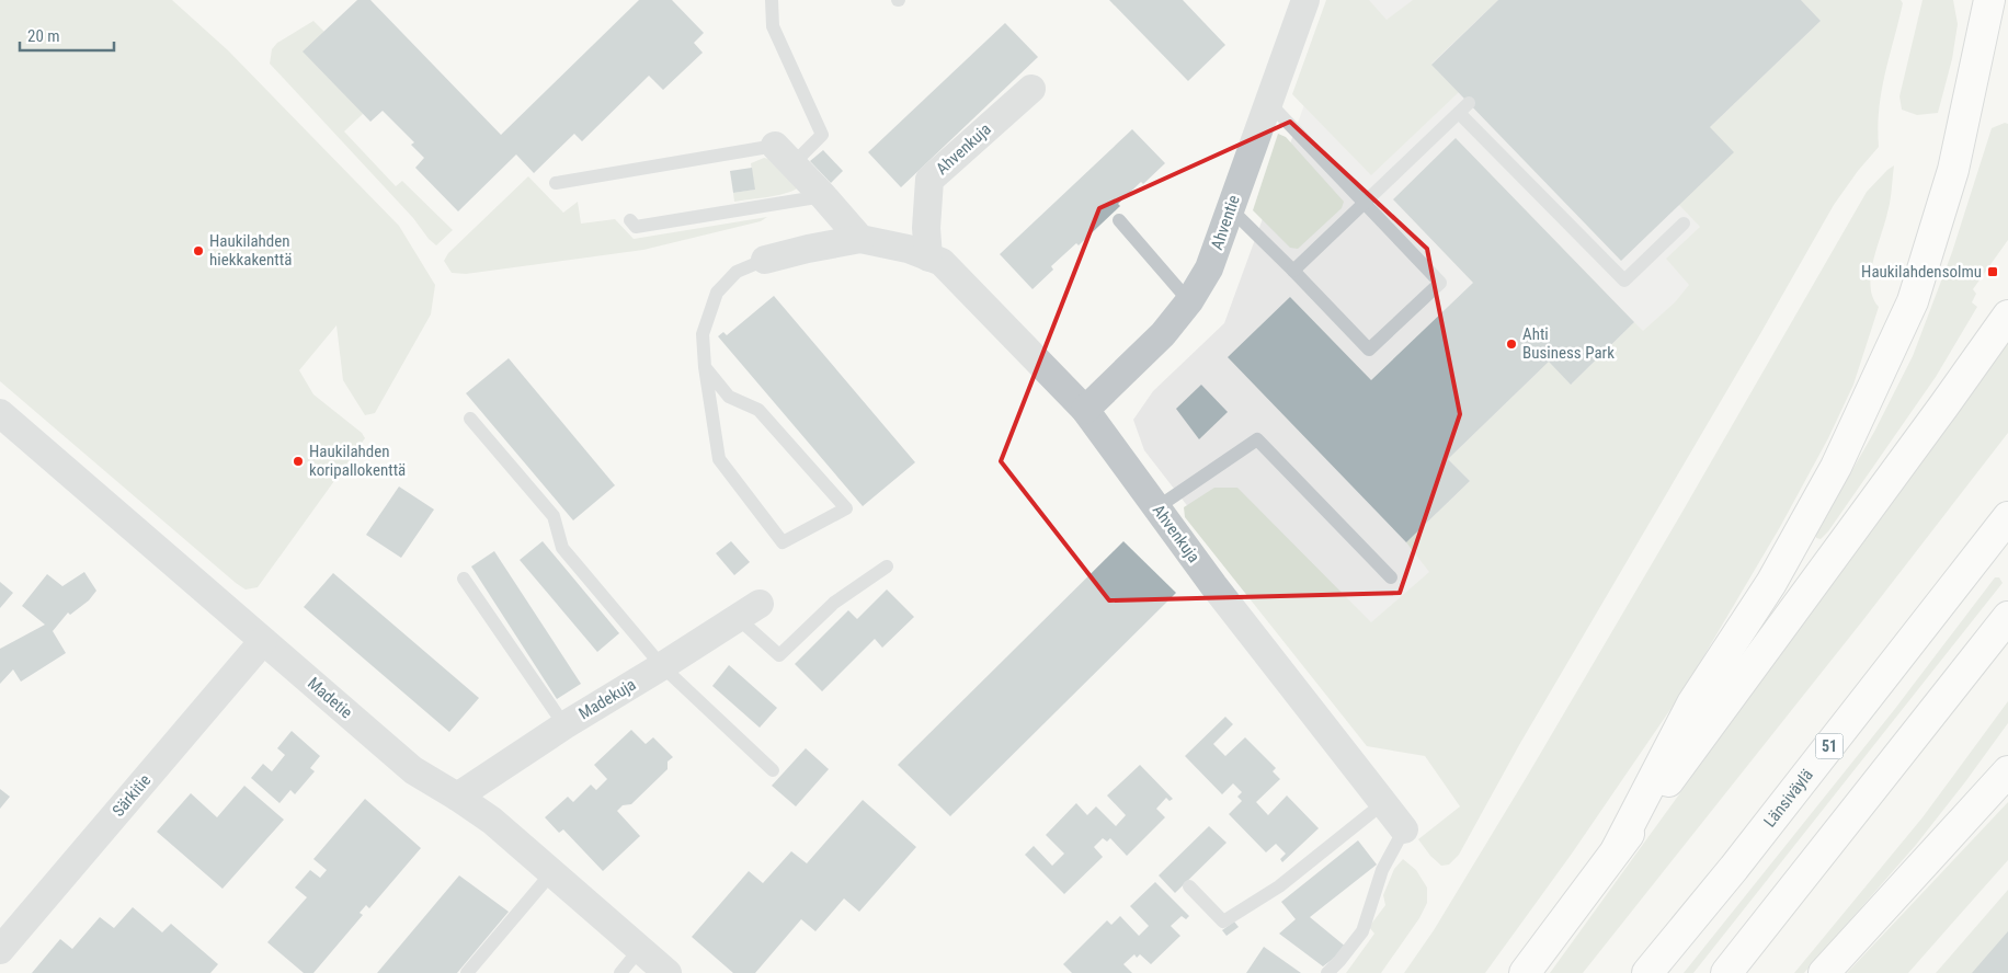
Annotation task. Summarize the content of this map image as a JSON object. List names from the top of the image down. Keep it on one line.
{"streets":{"highway":["51","Länsiväylä"],"street":["Ahvenkuja","Ahventie","Madetie","Madekuja","Särkitie"]},"crossings":[["Ahvenkuja","Ahventie"],["Madetie","Madekuja"],["Madetie","Särkitie"]],"places":{"other":["Haukilahden hiekkakenttä","Ahti Business Park","Haukilahden koripallokenttä"],"transit":["Haukilahdensolmu"]},"scale_bar":"20 m"}
